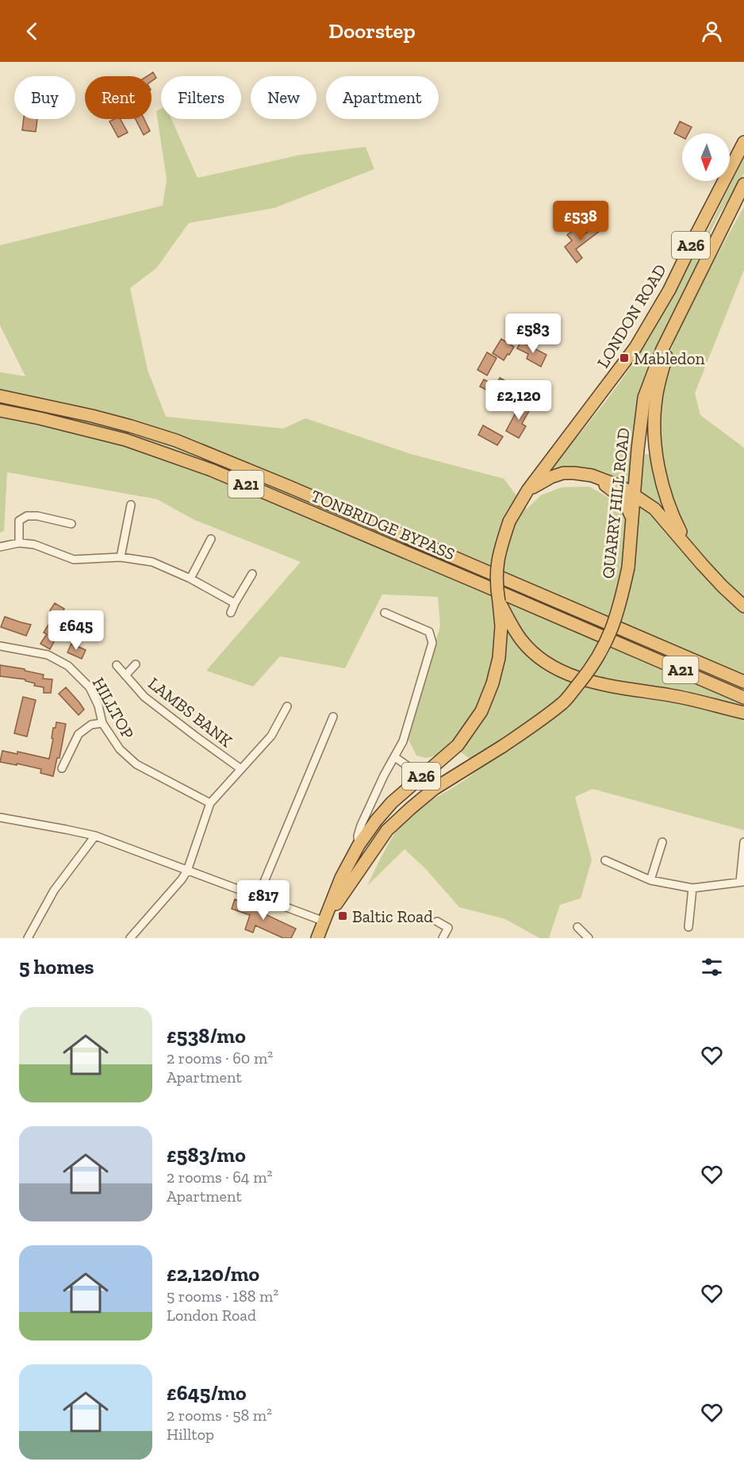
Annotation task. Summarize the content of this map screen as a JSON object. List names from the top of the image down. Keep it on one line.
{"streets":{"highway":["A26","LONDON ROAD","A21","QUARRY HILL ROAD","TONBRIDGE BYPASS"],"street":["HILLTOP","LAMBS BANK"]},"crossings":[["A26","LONDON ROAD"],["A26","QUARRY HILL ROAD"],["LONDON ROAD","QUARRY HILL ROAD"]],"places":{"transit":["Mabledon","Baltic Road"]},"north":"bottom","page":{"header":"Doorstep","chip":["Buy","Rent","Filters","New","Apartment"],"price":["£538","£583","£2,120","£645","£817"],"heading":"5 homes","list":[{"name":"£538/mo","note":"2 rooms · 60 m² · Apartment"},{"name":"£583/mo","note":"2 rooms · 64 m² · Apartment"},{"name":"£2,120/mo","note":"5 rooms · 188 m² · London Road"},{"name":"£645/mo","note":"2 rooms · 58 m² · Hilltop"}]}}
